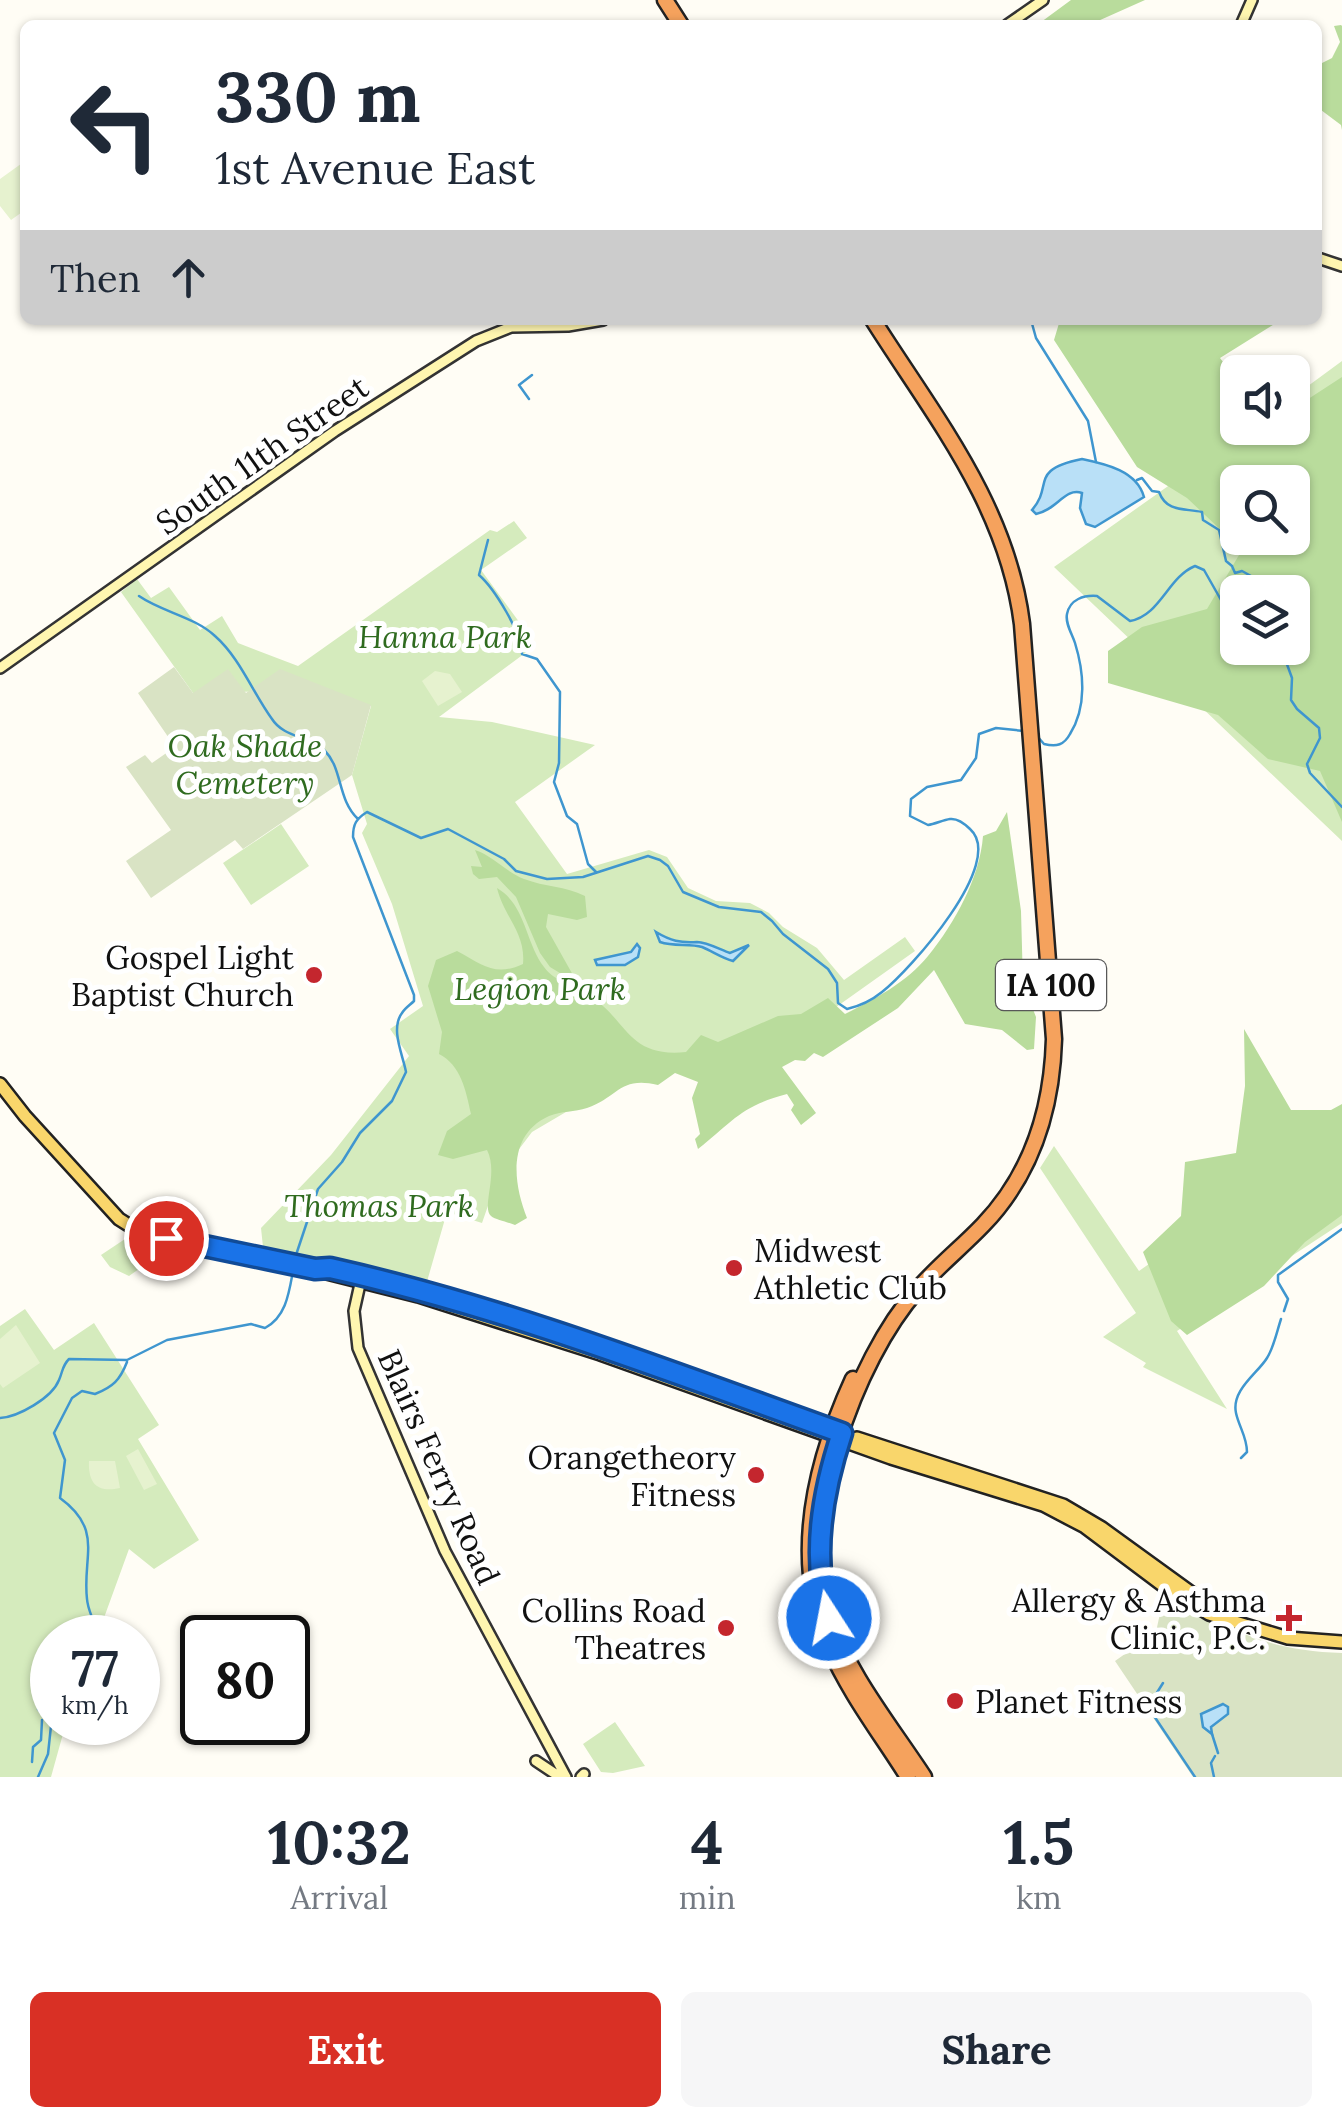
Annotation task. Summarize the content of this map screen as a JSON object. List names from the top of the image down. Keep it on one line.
{"streets":{"highway":["IA 100"],"street":["South 11th Street","Blairs Ferry Road"]},"parks":["Hanna Park","Oak Shade Cemetery","Legion Park","Thomas Park"],"places":{"other":["Gospel Light Baptist Church","Midwest Athletic Club","Orangetheory Fitness","Collins Road Theatres","Planet Fitness"],"health":["Allergy & Asthma Clinic, P.C."]},"page":{"turn":["330 m","1st Avenue East"],"then":"Then","speed":"77 km/h","limit":"80","eta":["10:32","Arrival","4","min","1.5","km"],"buttons":["Exit","Share"]}}
